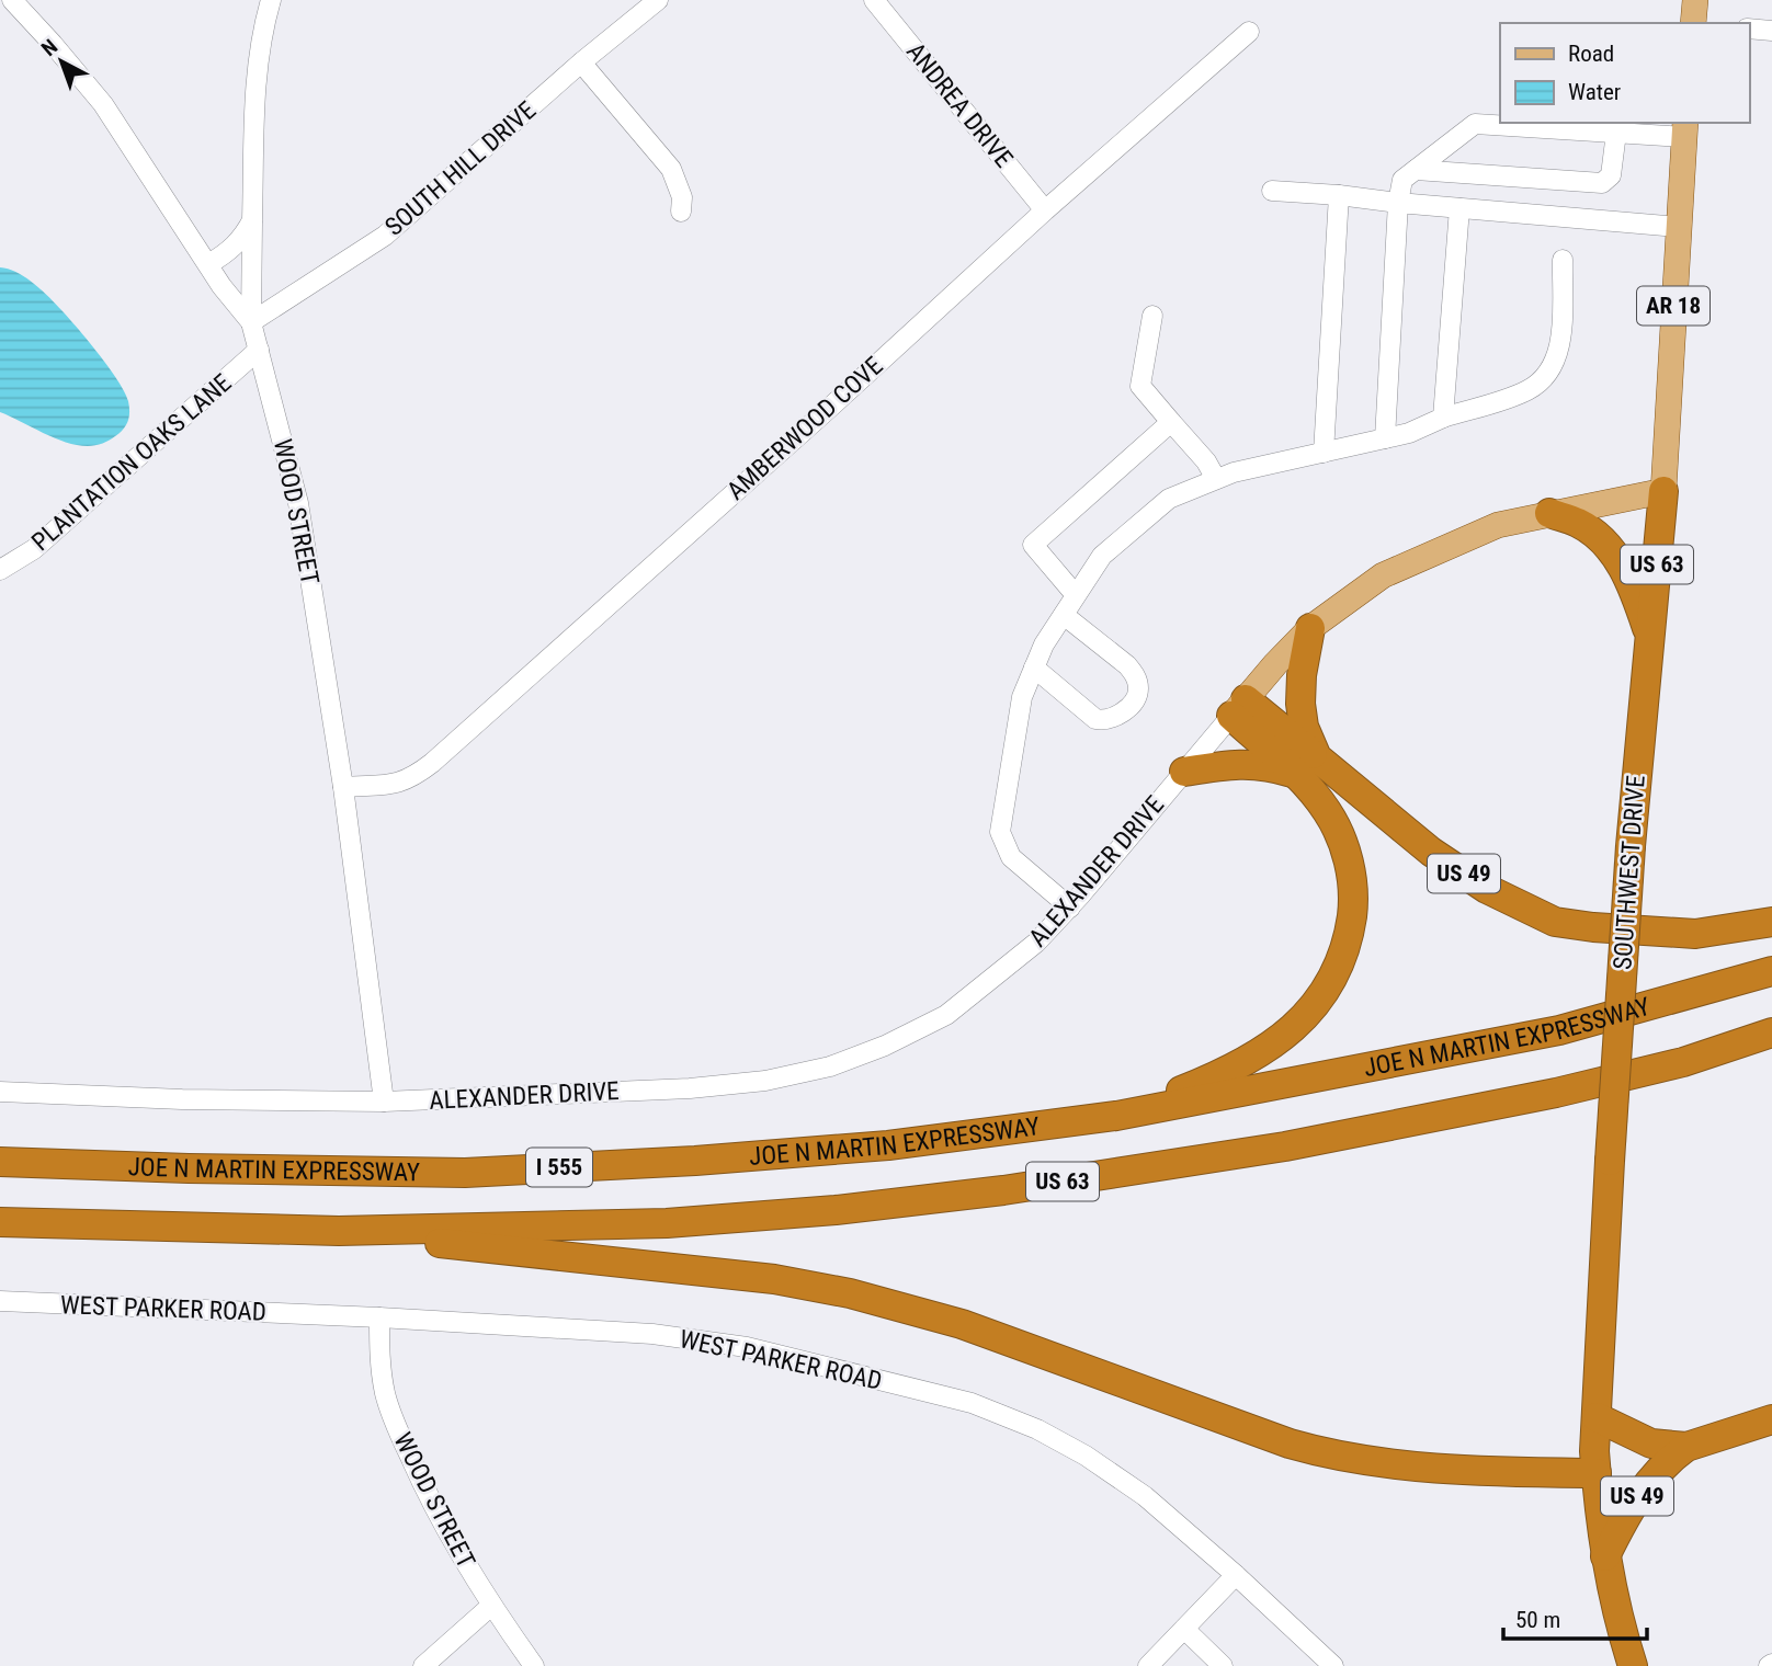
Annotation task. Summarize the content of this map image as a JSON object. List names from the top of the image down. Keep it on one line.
{"streets":{"highway":["US 63","SOUTHWEST DRIVE","US 49","JOE N MARTIN EXPRESSWAY","I 555"],"main road":["AR 18","ALEXANDER DRIVE"],"street":["ANDREA DRIVE","SOUTH HILL DRIVE","AMBERWOOD COVE","PLANTATION OAKS LANE","WOOD STREET","WEST PARKER ROAD"]},"crossings":[["ANDREA DRIVE","AMBERWOOD COVE"],["SOUTH HILL DRIVE","WOOD STREET"],["AMBERWOOD COVE","WOOD STREET"],["PLANTATION OAKS LANE","WOOD STREET"],["WOOD STREET","ALEXANDER DRIVE"],["WOOD STREET","WEST PARKER ROAD"],["ALEXANDER DRIVE","SOUTHWEST DRIVE"],["ALEXANDER DRIVE","US 49"],["SOUTHWEST DRIVE","US 49"]],"legend":["Road","Water"],"scale_bar":"50 m","north":"top left"}
